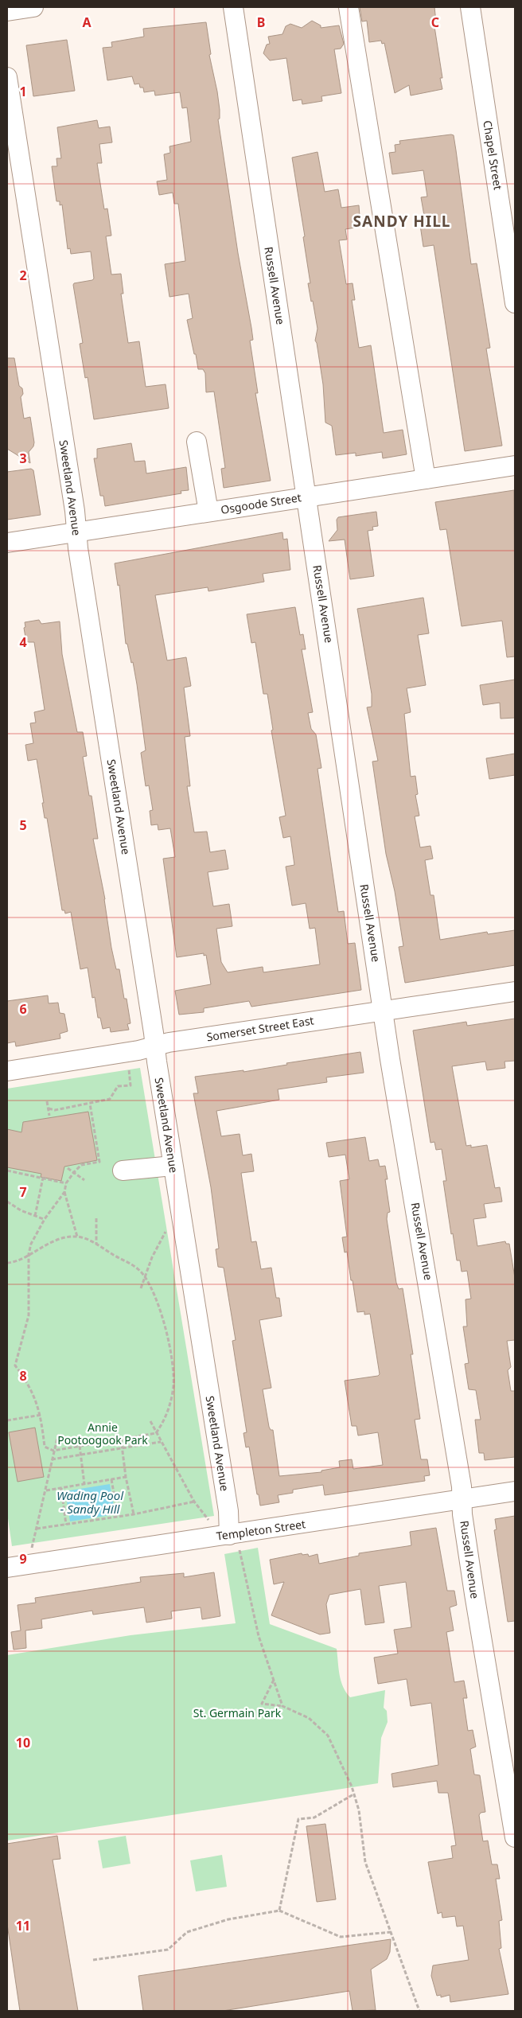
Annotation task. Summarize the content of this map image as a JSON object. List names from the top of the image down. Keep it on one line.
{"streets":{"street":["Chapel Street","Russell Avenue","Sweetland Avenue","Osgoode Street","Somerset Street East","Templeton Street"]},"crossings":[["Russell Avenue","Osgoode Street"],["Russell Avenue","Somerset Street East"],["Russell Avenue","Templeton Street"],["Sweetland Avenue","Osgoode Street"],["Sweetland Avenue","Somerset Street East"],["Sweetland Avenue","Templeton Street"]],"districts":["SANDY HILL"],"water":["Wading Pool - Sandy Hill"],"parks":["Annie Pootoogook Park","St. Germain Park"],"grid":{"columns":["A","B","C"],"rows":["1","2","3","4","5","6","7","8","9","10","11"]}}
